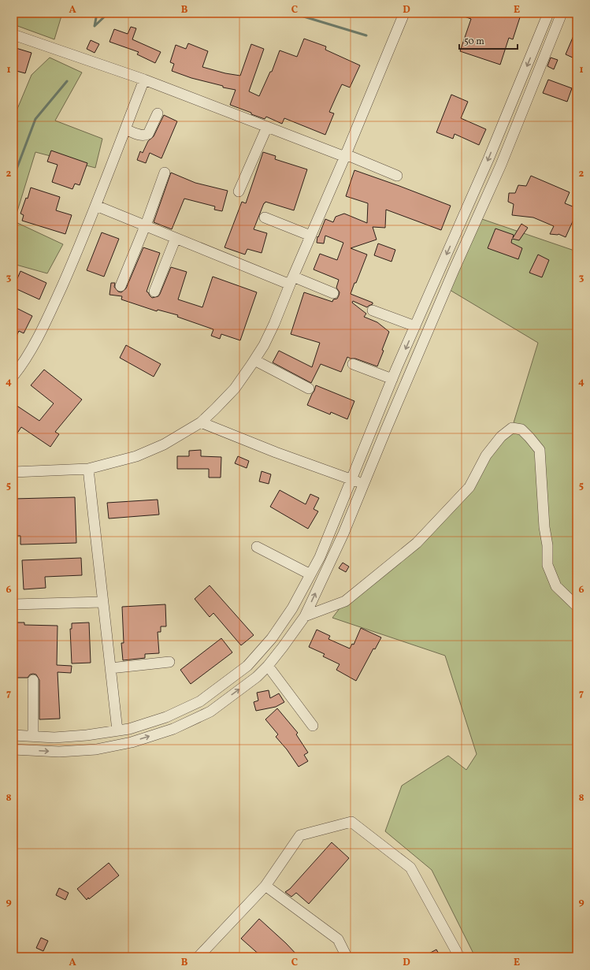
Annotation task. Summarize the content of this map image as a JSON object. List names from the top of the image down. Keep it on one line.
{"scale_bar":"50 m","grid":{"columns":["A","B","C","D","E"],"rows":["1","2","3","4","5","6","7","8","9"]}}
